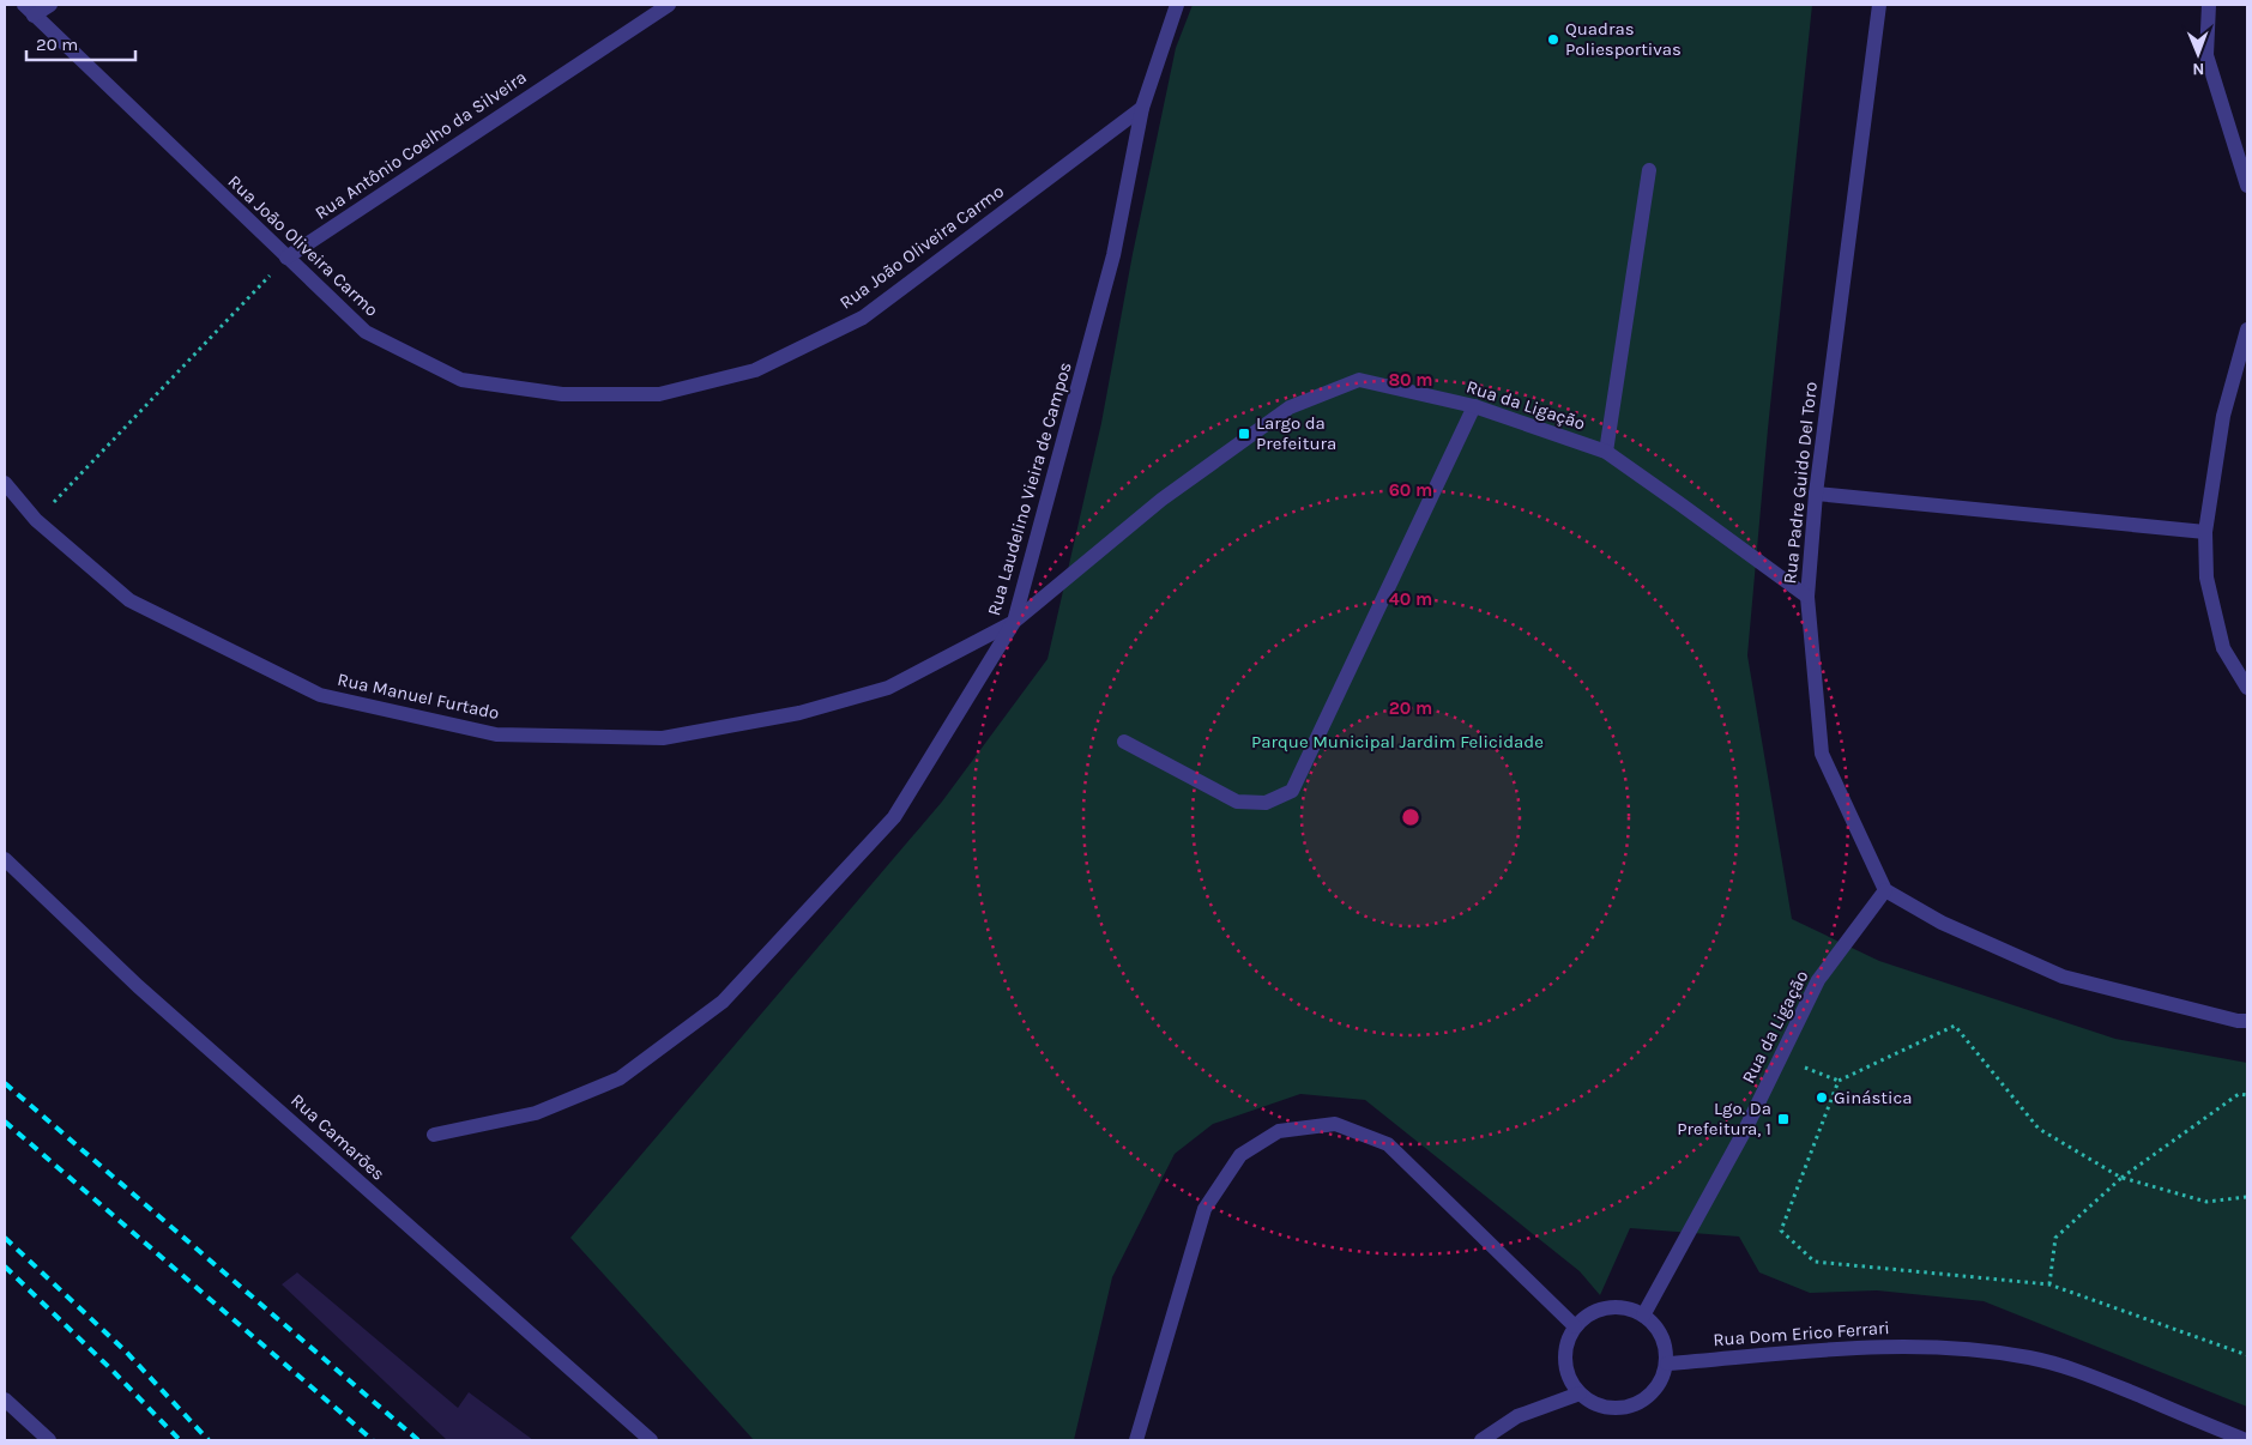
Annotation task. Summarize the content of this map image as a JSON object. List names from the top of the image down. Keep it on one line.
{"streets":{"street":["Rua Antônio Coelho da Silveira","Rua João Oliveira Carmo","Rua da Ligação","Rua Padre Guido Del Toro","Rua Laudelino Vieira de Campos","Rua Manuel Furtado","Rua Camarões","Rua Dom Erico Ferrari"]},"crossings":[["Rua Antônio Coelho da Silveira","Rua João Oliveira Carmo"],["Rua João Oliveira Carmo","Rua Laudelino Vieira de Campos"],["Rua da Ligação","Rua Padre Guido Del Toro"],["Rua da Ligação","Rua Laudelino Vieira de Campos"],["Rua da Ligação","Rua Manuel Furtado"],["Rua da Ligação","Rua Dom Erico Ferrari"],["Rua Laudelino Vieira de Campos","Rua Manuel Furtado"]],"parks":["Parque Municipal Jardim Felicidade"],"places":{"other":["Quadras Poliesportivas","Ginástica"],"transit":["Largo da Prefeitura","Lgo. Da Prefeitura, 1"]},"scale_bar":"20 m","north":"bottom","rings":["80 m","60 m","40 m","20 m"]}
